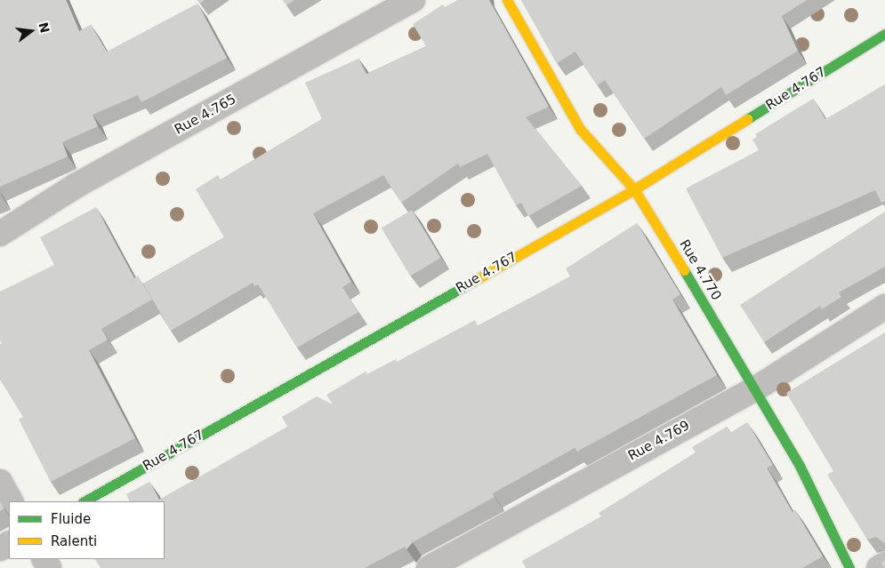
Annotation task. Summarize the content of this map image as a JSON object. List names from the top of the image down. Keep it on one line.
{"streets":{"street":["Rue 4.767","Rue 4.765","Rue 4.770","Rue 4.769"]},"crossings":[["Rue 4.767","Rue 4.770"],["Rue 4.770","Rue 4.769"]],"legend":["Fluide","Ralenti"],"north":"right"}
